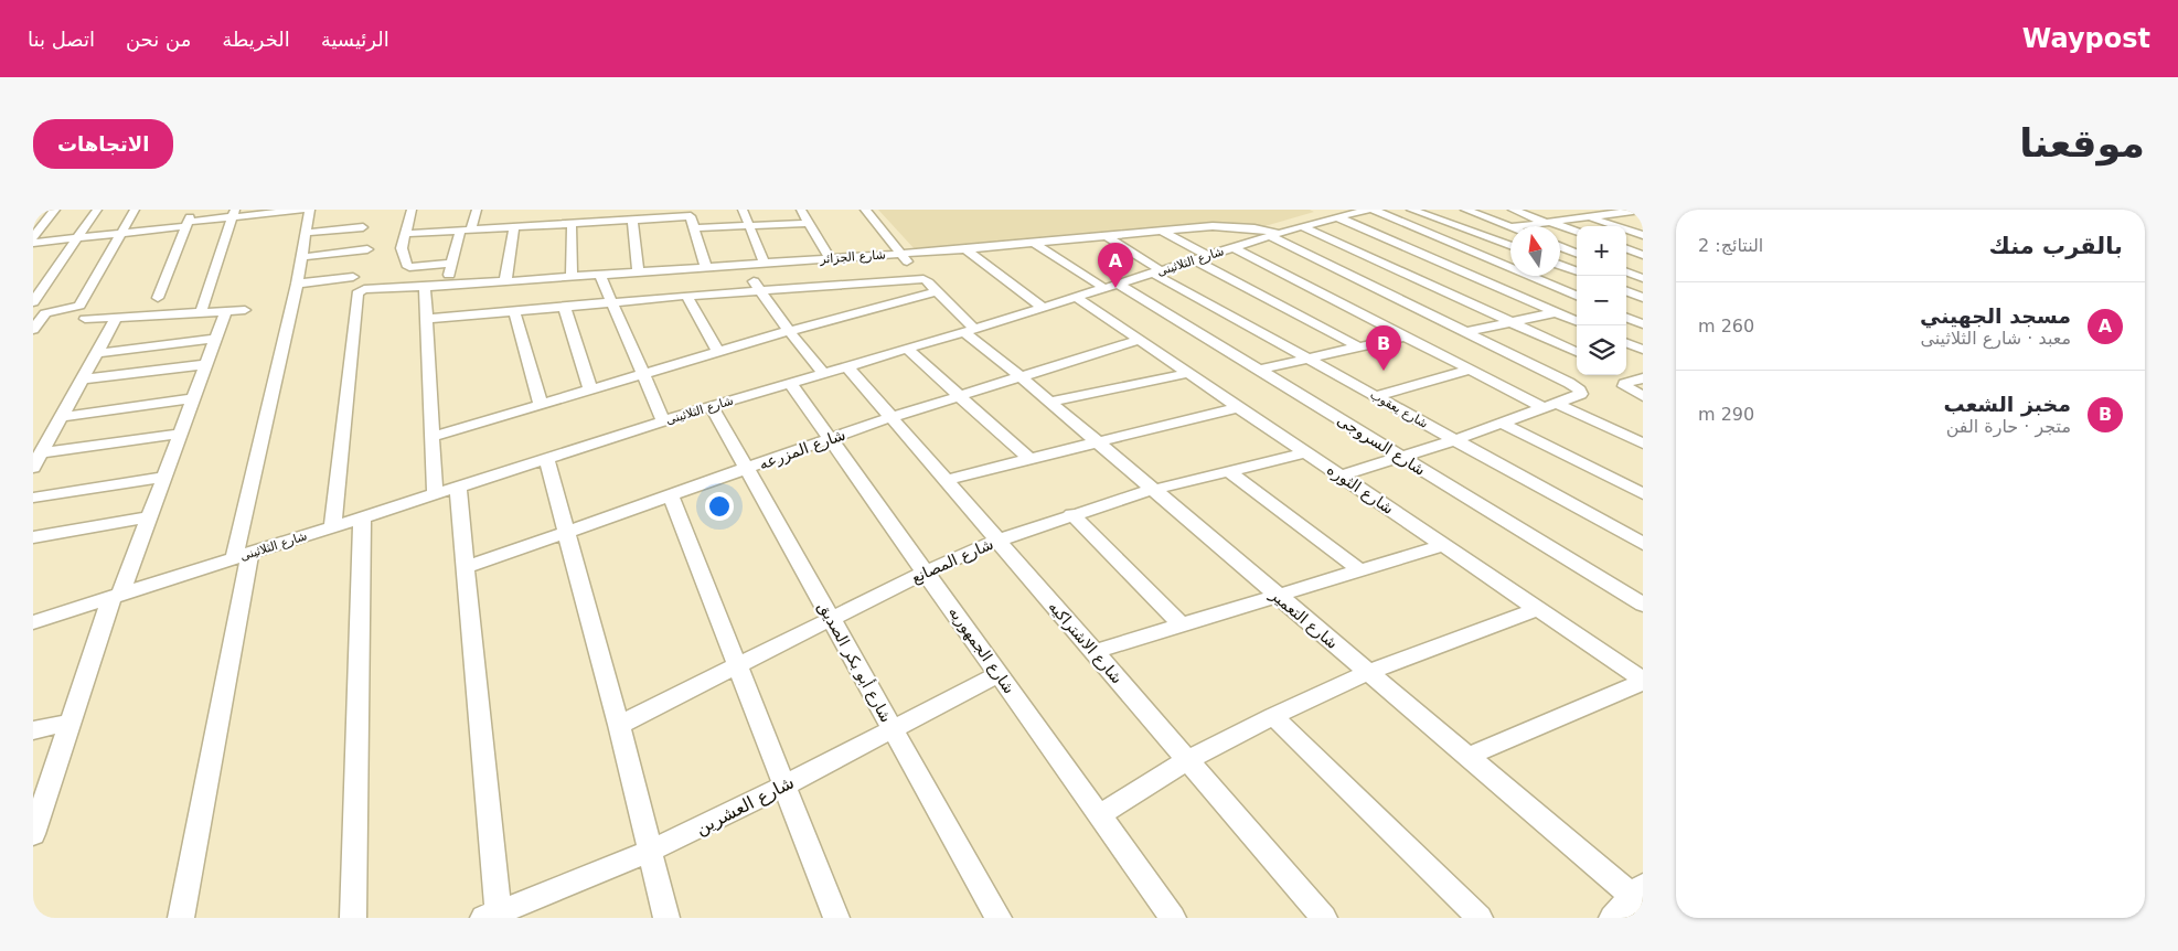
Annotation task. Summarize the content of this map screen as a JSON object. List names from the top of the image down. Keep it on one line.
{"streets":{"street":["شارع الجزائر","شارع الثلاثينى","شارع يعقوب","شارع السروجى","شارع المزرعه","شارع الثوره","شارع المصانع","شارع التعمير","شارع الاشتراكيه","شارع الجمهوريه","شارع أبو بكر الصديق","شارع العشرين"]},"crossings":[["شارع الجزائر","شارع الثلاثينى"],["شارع الجزائر","شارع يعقوب"],["شارع الجزائر","شارع السروجى"],["شارع الجزائر","شارع التعمير"],["شارع الثلاثينى","شارع يعقوب"],["شارع الثلاثينى","شارع السروجى"],["شارع الثلاثينى","شارع الثوره"],["شارع الثلاثينى","شارع التعمير"],["شارع الثلاثينى","شارع الاشتراكيه"],["شارع الثلاثينى","شارع الجمهوريه"],["شارع الثلاثينى","شارع أبو بكر الصديق"],["شارع المزرعه","شارع الثوره"],["شارع المزرعه","شارع التعمير"],["شارع المزرعه","شارع الاشتراكيه"],["شارع المزرعه","شارع الجمهوريه"],["شارع المزرعه","شارع أبو بكر الصديق"],["شارع الثوره","شارع المصانع"],["شارع المصانع","شارع التعمير"],["شارع المصانع","شارع الاشتراكيه"],["شارع المصانع","شارع الجمهوريه"],["شارع المصانع","شارع أبو بكر الصديق"],["شارع الجمهوريه","شارع العشرين"],["شارع أبو بكر الصديق","شارع العشرين"]],"north":"top","page":{"header":"Waypost","nav":["الرئيسية","الخريطة","من نحن","اتصل بنا"],"buttons":"الاتجاهات","title":"موقعنا","heading":["بالقرب منك","النتائج: 2"],"map_buttons":["+","−"],"pins":["A","B"],"list":[{"mark":"A","name":"مسجد الجهيني","note":"معبد · شارع الثلاثينى","value":"260 m"},{"mark":"B","name":"مخبز الشعب","note":"متجر · حارة الفن","value":"290 m"}]}}
